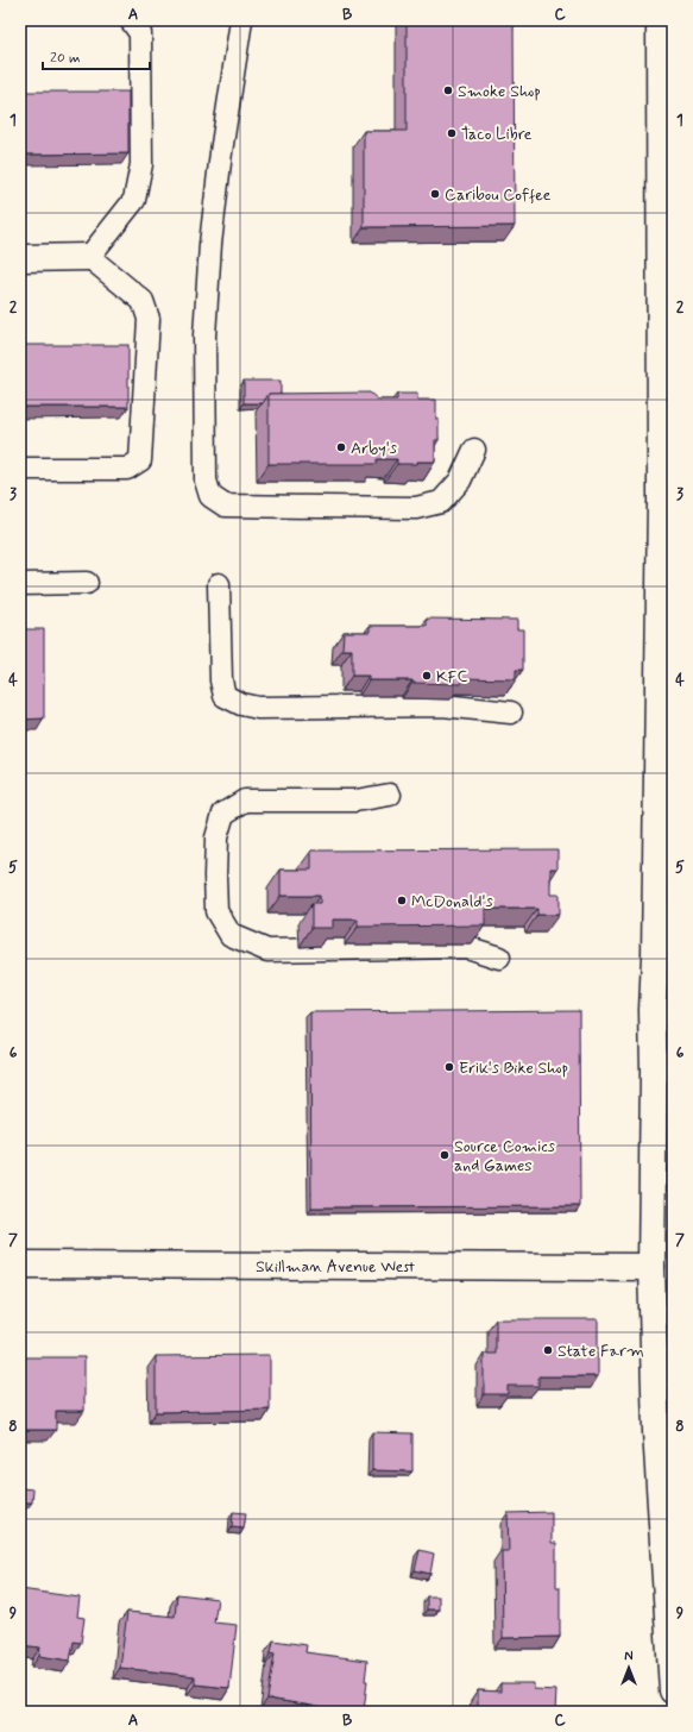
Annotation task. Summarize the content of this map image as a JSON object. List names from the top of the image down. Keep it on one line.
{"streets":{"street":["Skillman Avenue West"]},"places":["Smoke Shop","Taco Libre","Caribou Coffee","Arby's","KFC","McDonald's","Erik's Bike Shop","Source Comics and Games","State Farm"],"scale_bar":"20 m","north":"top","grid":{"columns":["A","B","C"],"rows":["1","2","3","4","5","6","7","8","9"]}}
